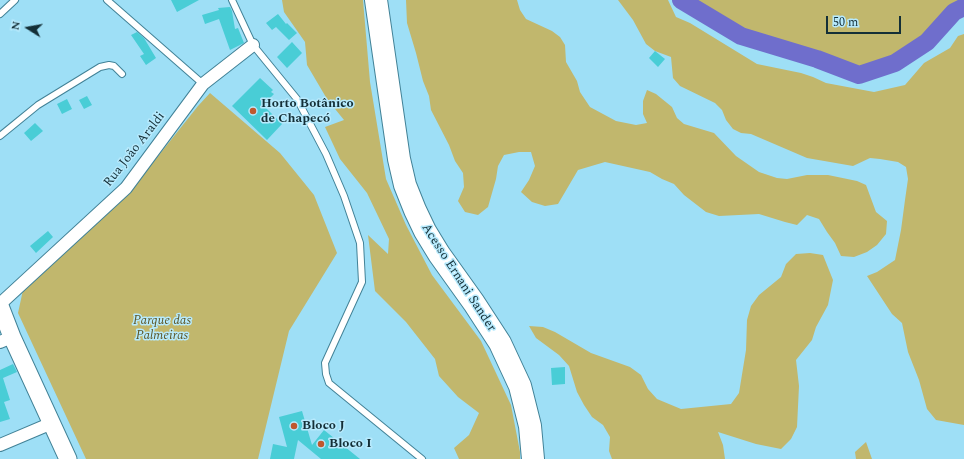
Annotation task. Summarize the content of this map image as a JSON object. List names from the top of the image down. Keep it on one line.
{"streets":{"highway":["Acesso Ernani Sander"],"street":["Rua João Araldi"]},"parks":["Parque das Palmeiras"],"places":["Horto Botânico de Chapecó","Bloco J","Bloco I"],"scale_bar":"50 m","north":"left"}
